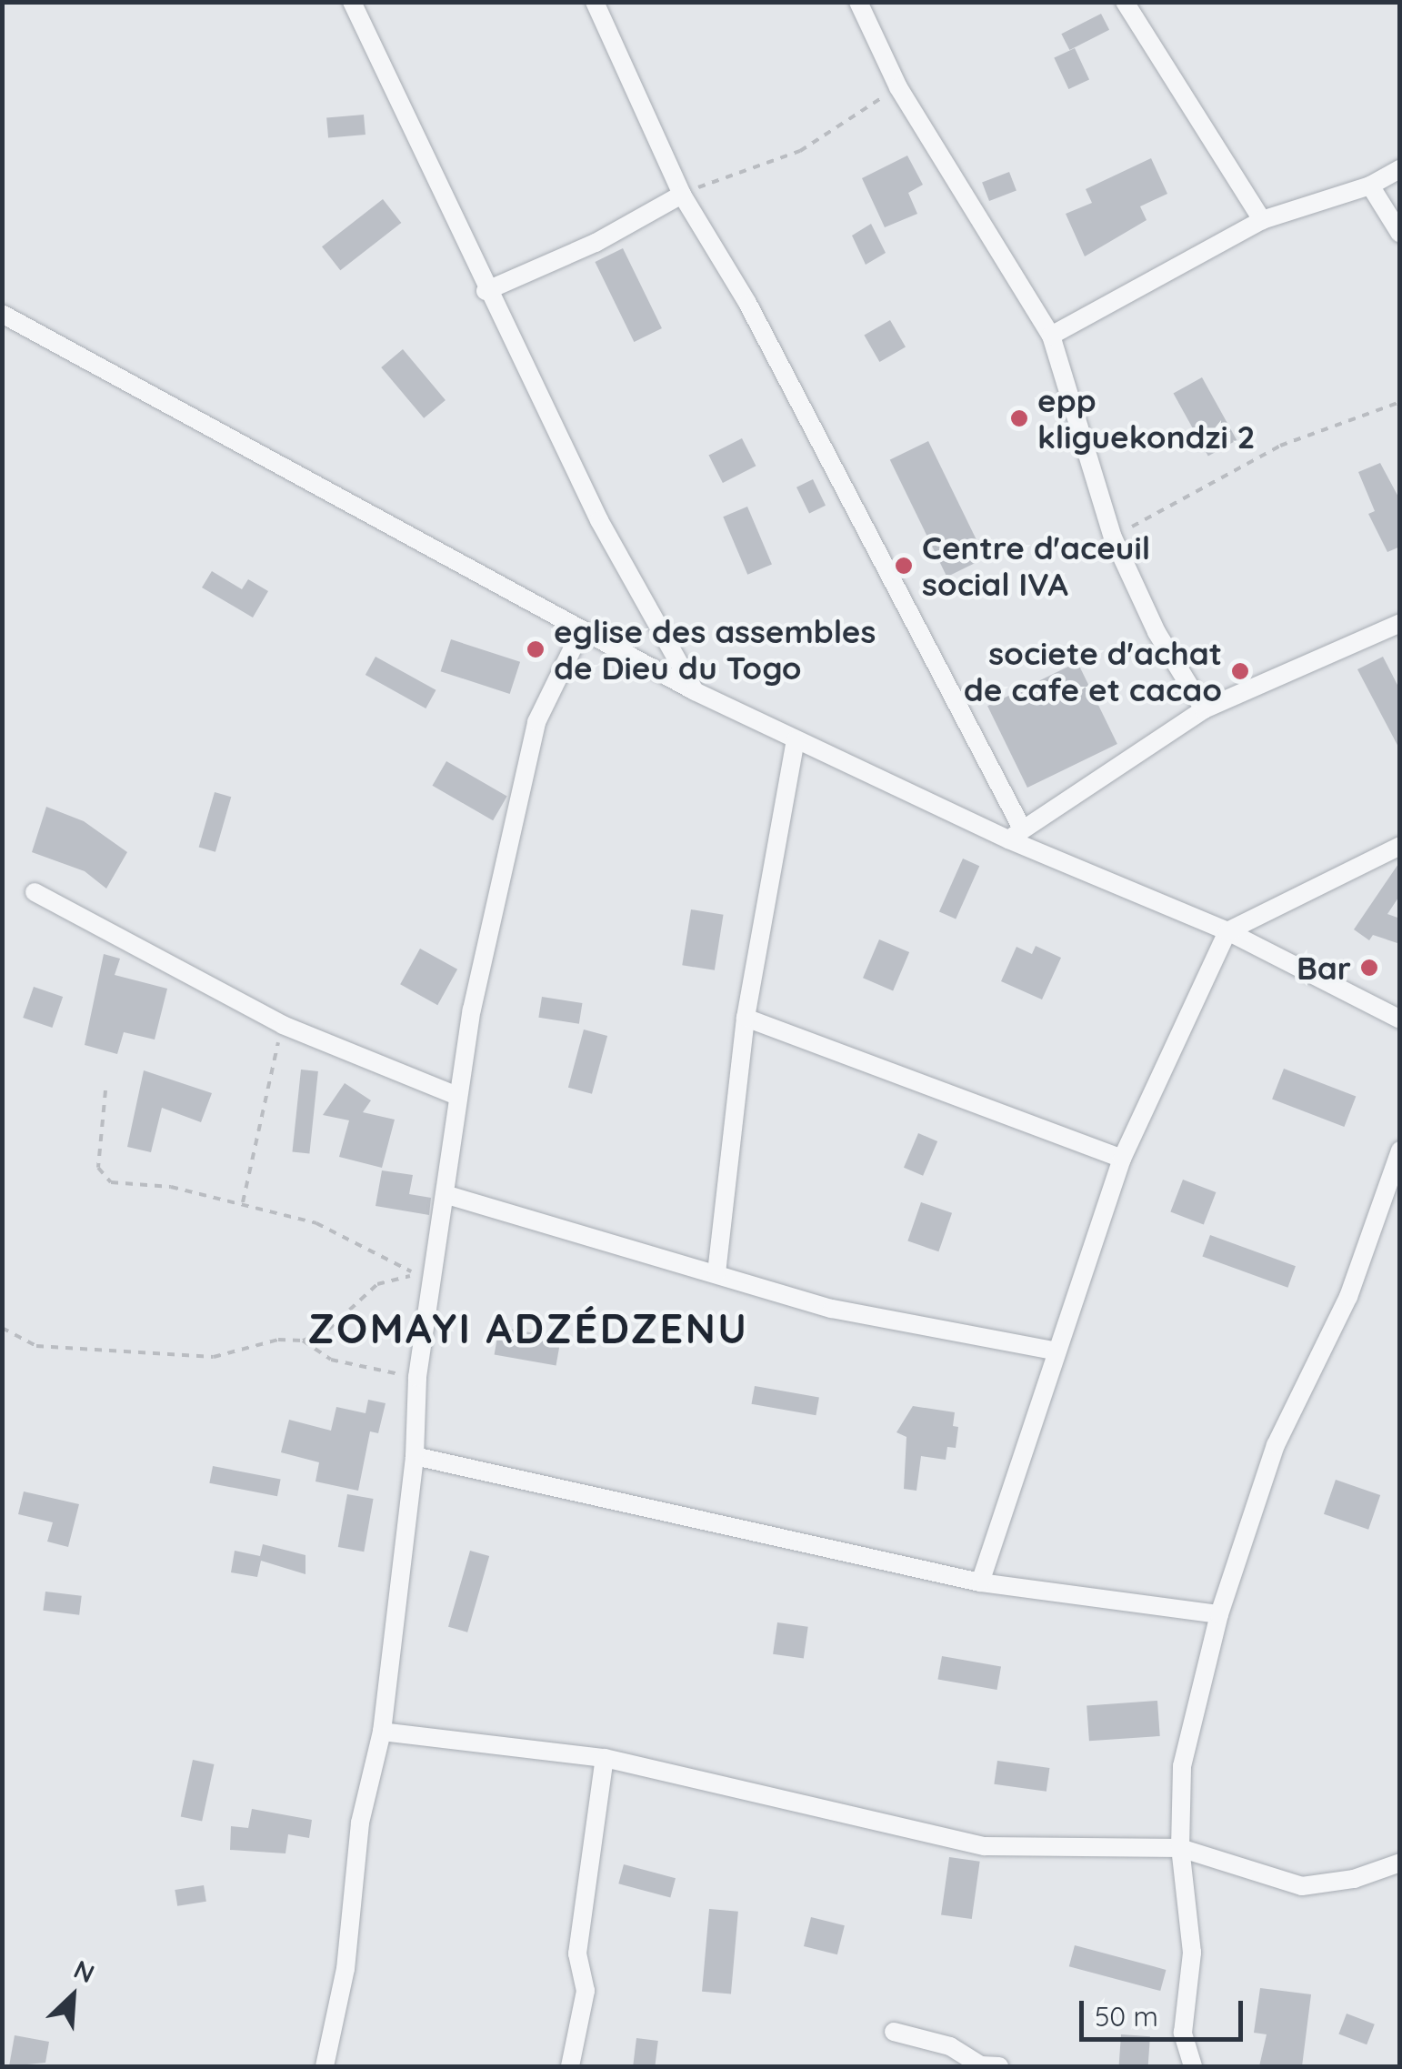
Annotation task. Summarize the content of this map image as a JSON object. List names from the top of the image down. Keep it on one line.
{"districts":["ZOMAYI ADZÉDZENU"],"places":["epp kliguekondzi 2","Centre d'aceuil social IVA","eglise des assembles de Dieu du Togo","societe d'achat de cafe et cacao","Bar"],"scale_bar":"50 m","north":"top right"}
